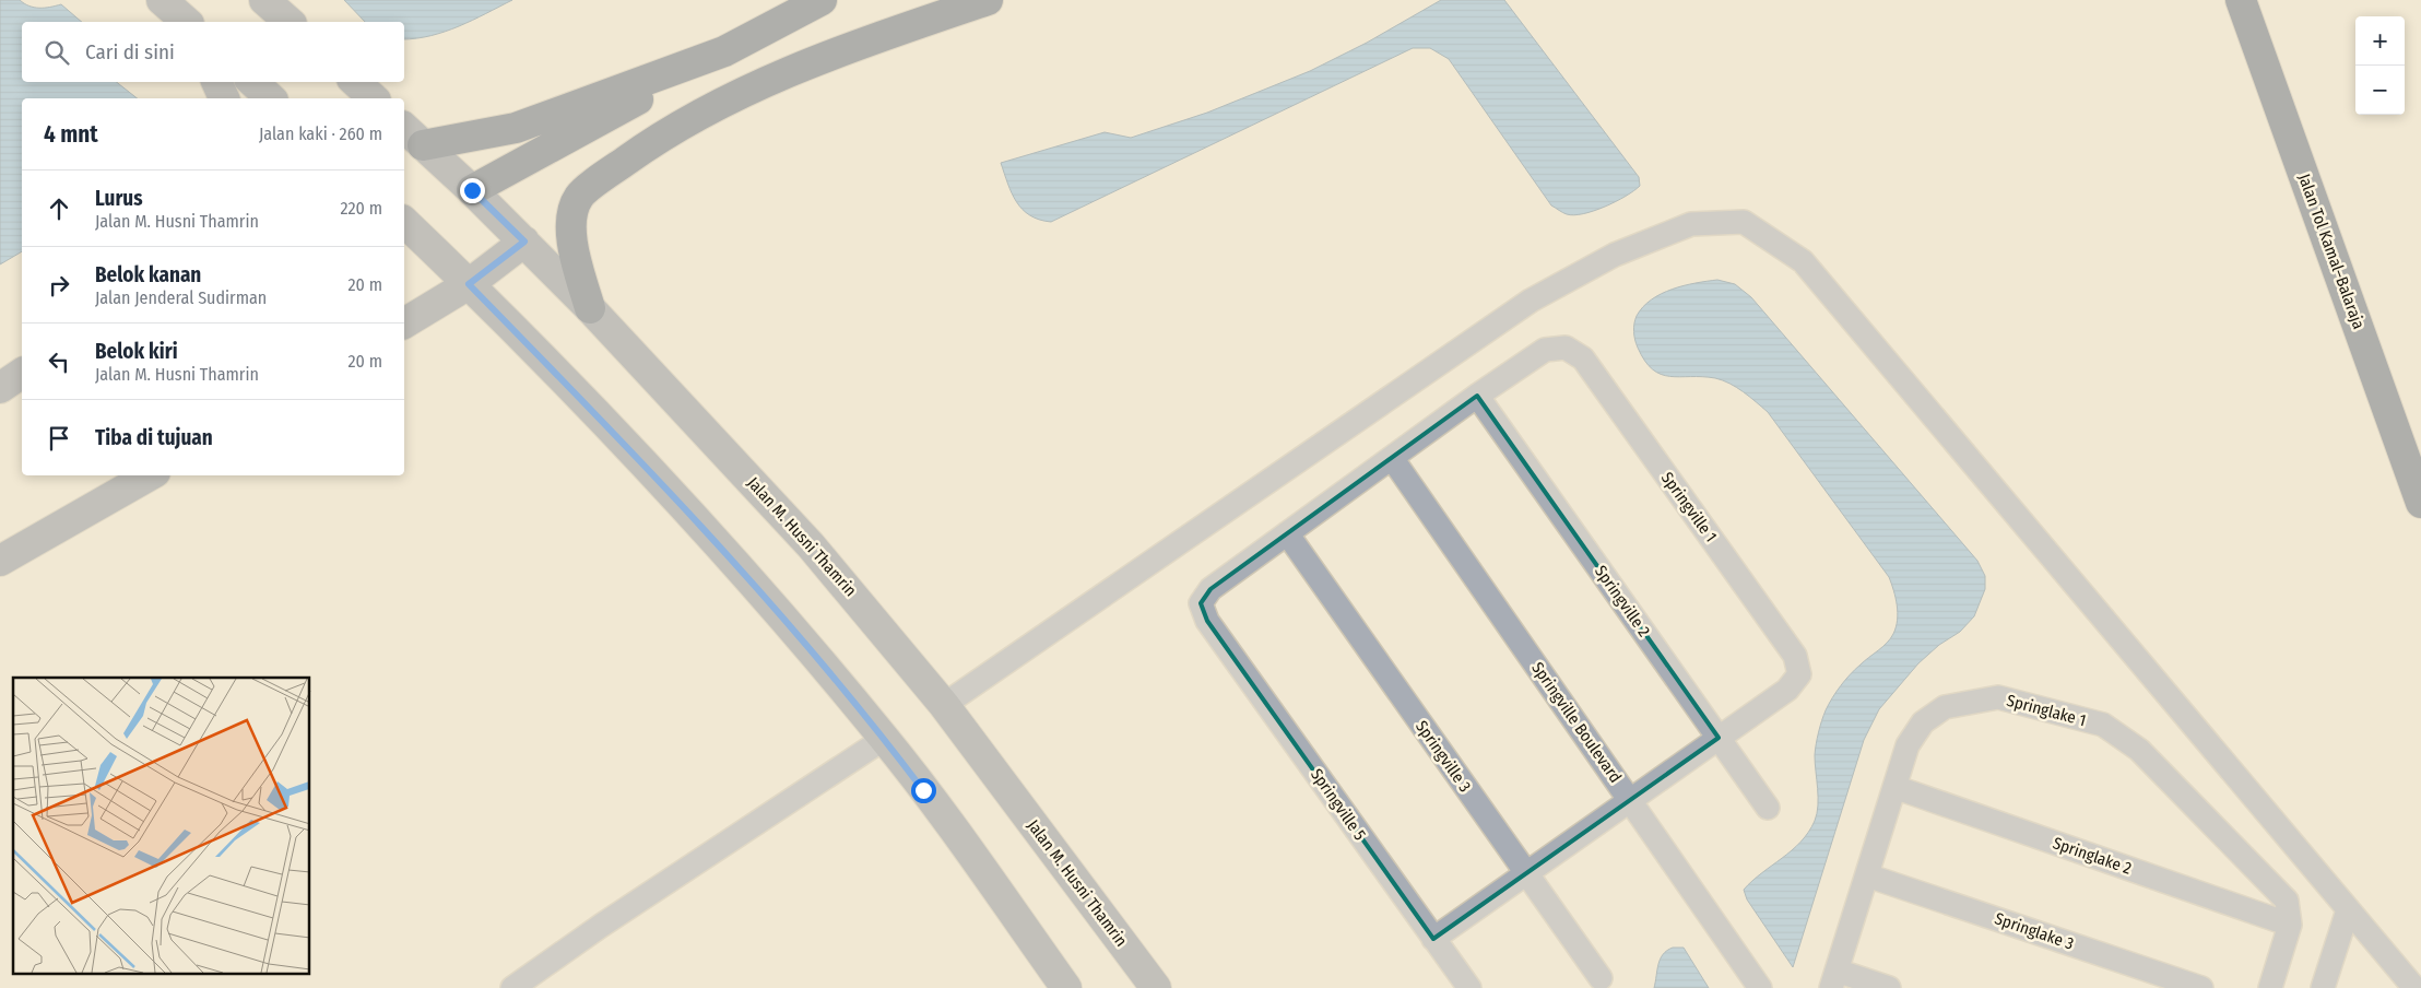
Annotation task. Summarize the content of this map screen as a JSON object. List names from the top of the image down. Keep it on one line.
{"streets":{"highway":["Jalan Tol Kamal–Balaraja"],"main road":["Jalan M. Husni Thamrin"],"street":["Springville 1","Springville 2","Springlake 1","Springville Boulevard","Springville 3","Springville 5","Springlake 2","Springlake 3"]},"crossings":[["Springville 1","Springville 2"],["Springlake 1","Springlake 2"],["Springville 3","Springville 5"]],"page":{"map_buttons":["+","−"],"search":"Cari di sini","heading":["4 mnt","Jalan kaki · 260 m"],"list":[["Lurus","Jalan M. Husni Thamrin","220 m"],["Belok kanan","Jalan Jenderal Sudirman","20 m"],["Belok kiri","Jalan M. Husni Thamrin","20 m"],"Tiba di tujuan"]}}
